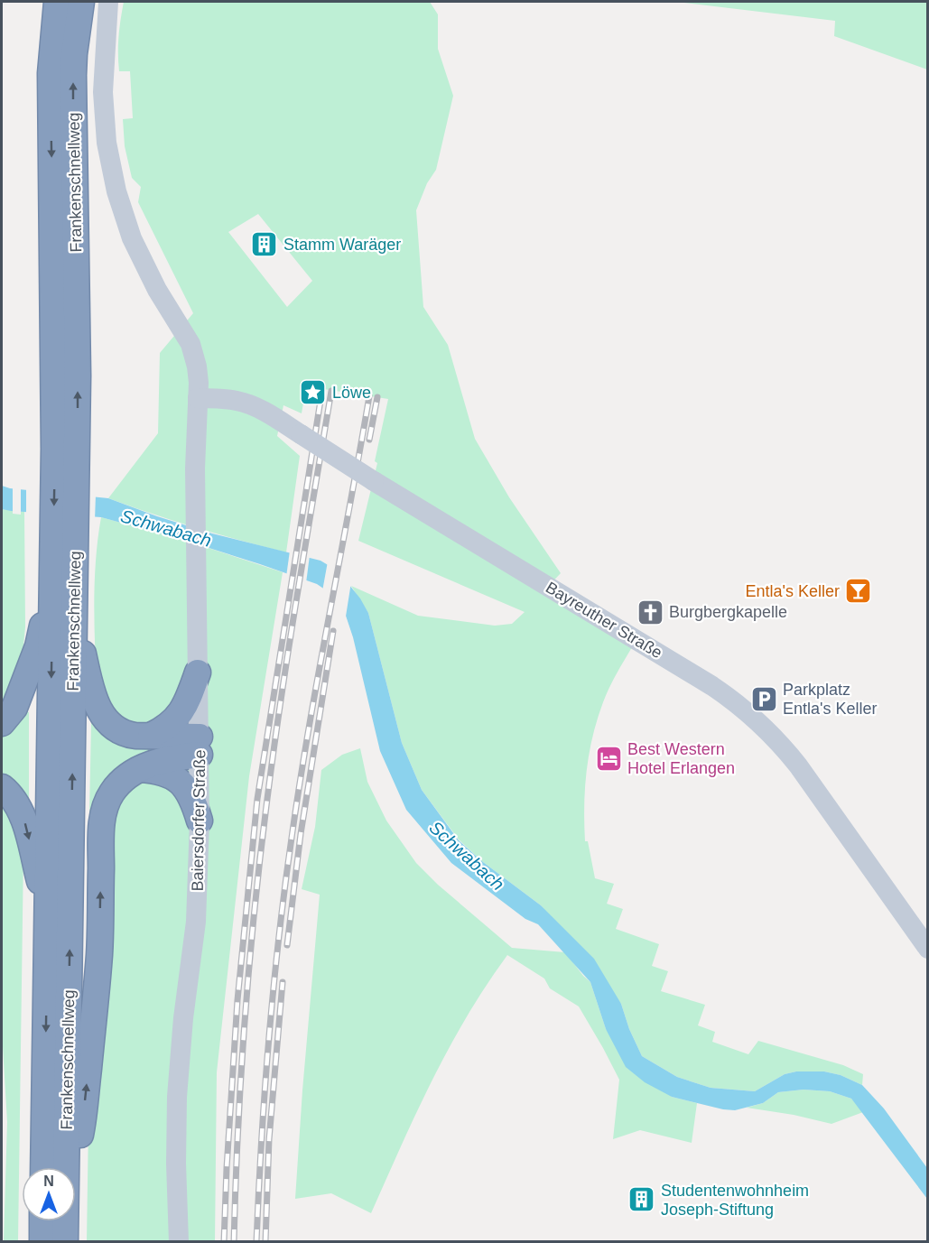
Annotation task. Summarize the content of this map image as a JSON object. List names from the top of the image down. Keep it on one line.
{"streets":{"highway":["Frankenschnellweg"],"main road":["Bayreuther Straße","Baiersdorfer Straße"]},"crossings":[["Bayreuther Straße","Baiersdorfer Straße"]],"water":["Schwabach"],"places":{"building":["Stamm Waräger","Studentenwohnheim Joseph-Stiftung"],"place":["Löwe"],"bar":["Entla's Keller"],"church":["Burgbergkapelle"],"parking":["Parkplatz Entla's Keller"],"hotel":["Best Western Hotel Erlangen"]},"north":"top"}
